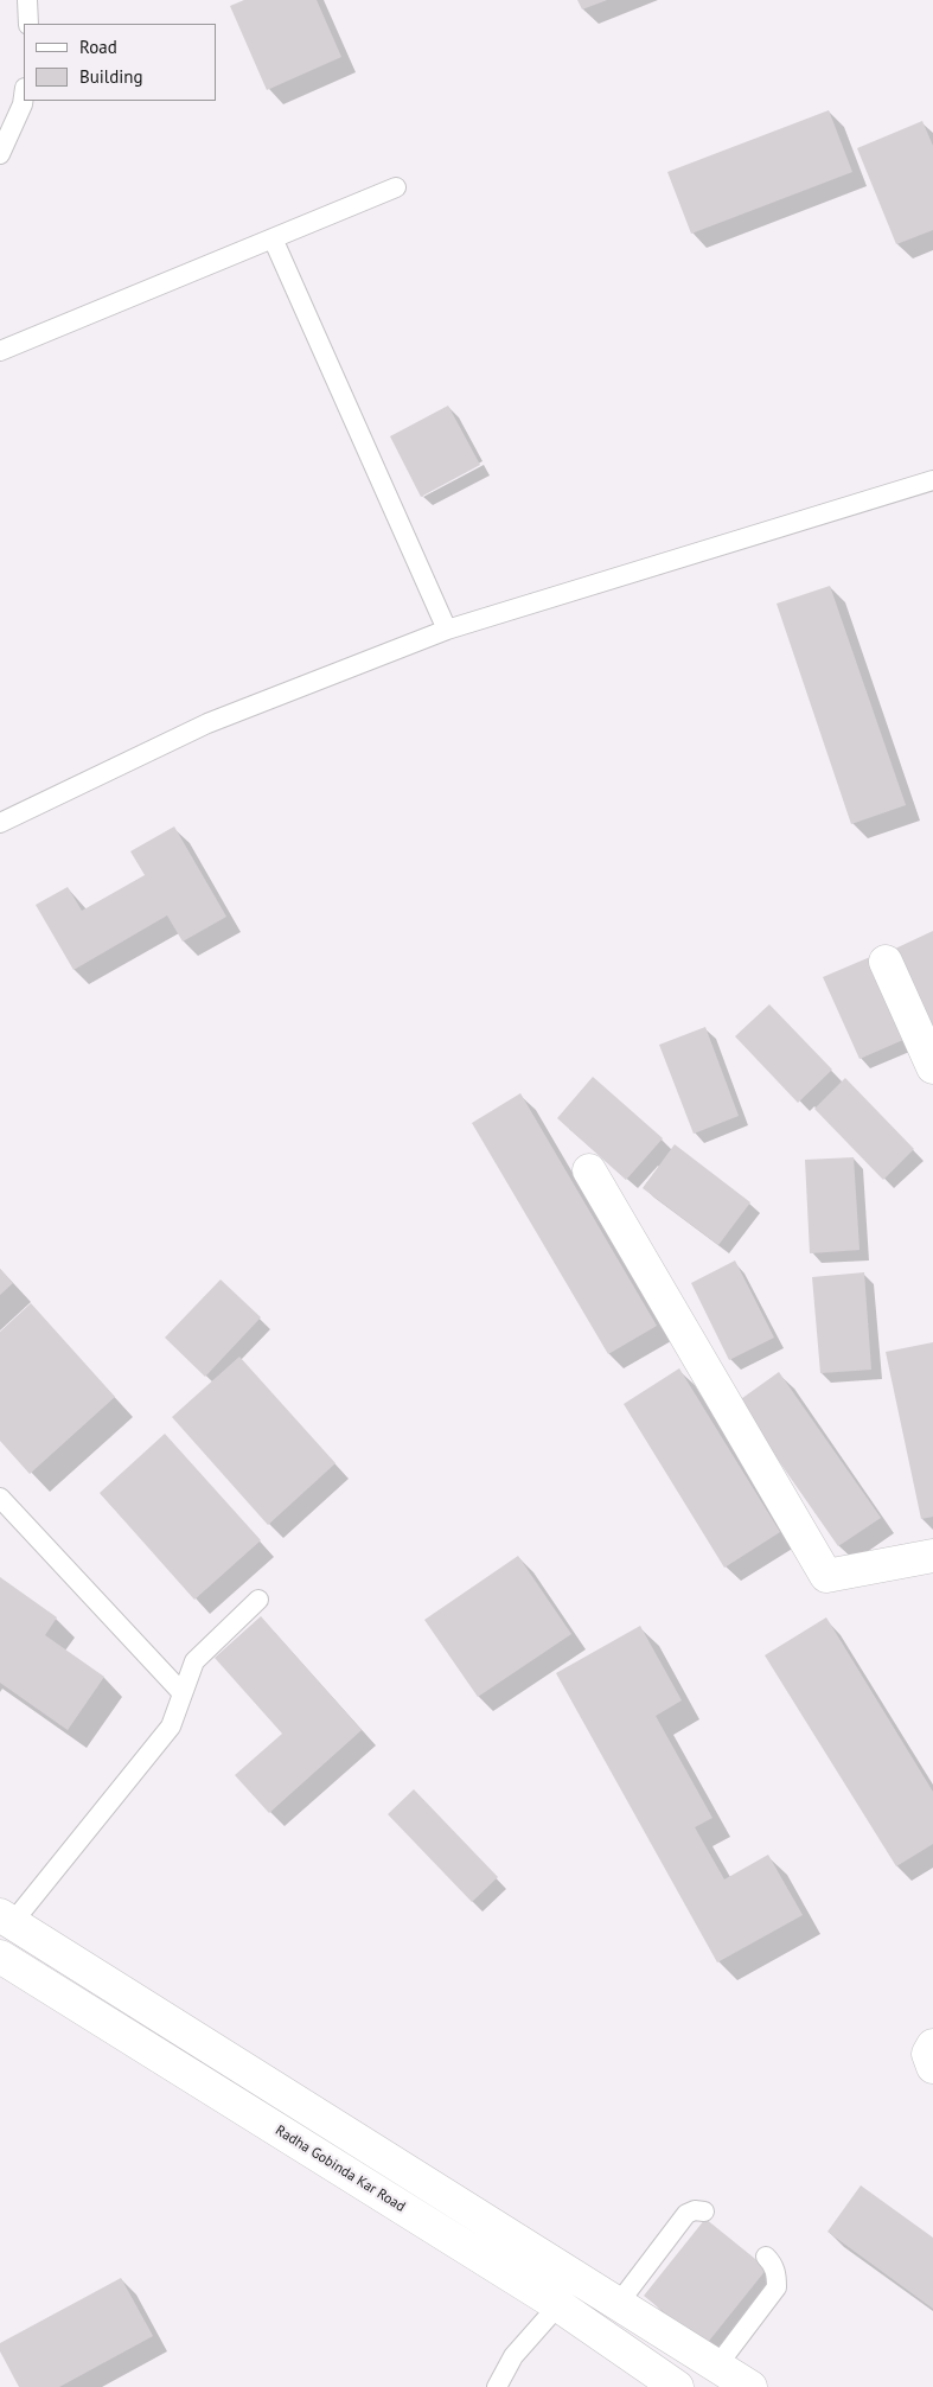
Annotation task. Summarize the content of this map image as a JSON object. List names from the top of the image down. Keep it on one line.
{"streets":{"main road":["Radha Gobinda Kar Road"]},"legend":["Road","Building"]}
